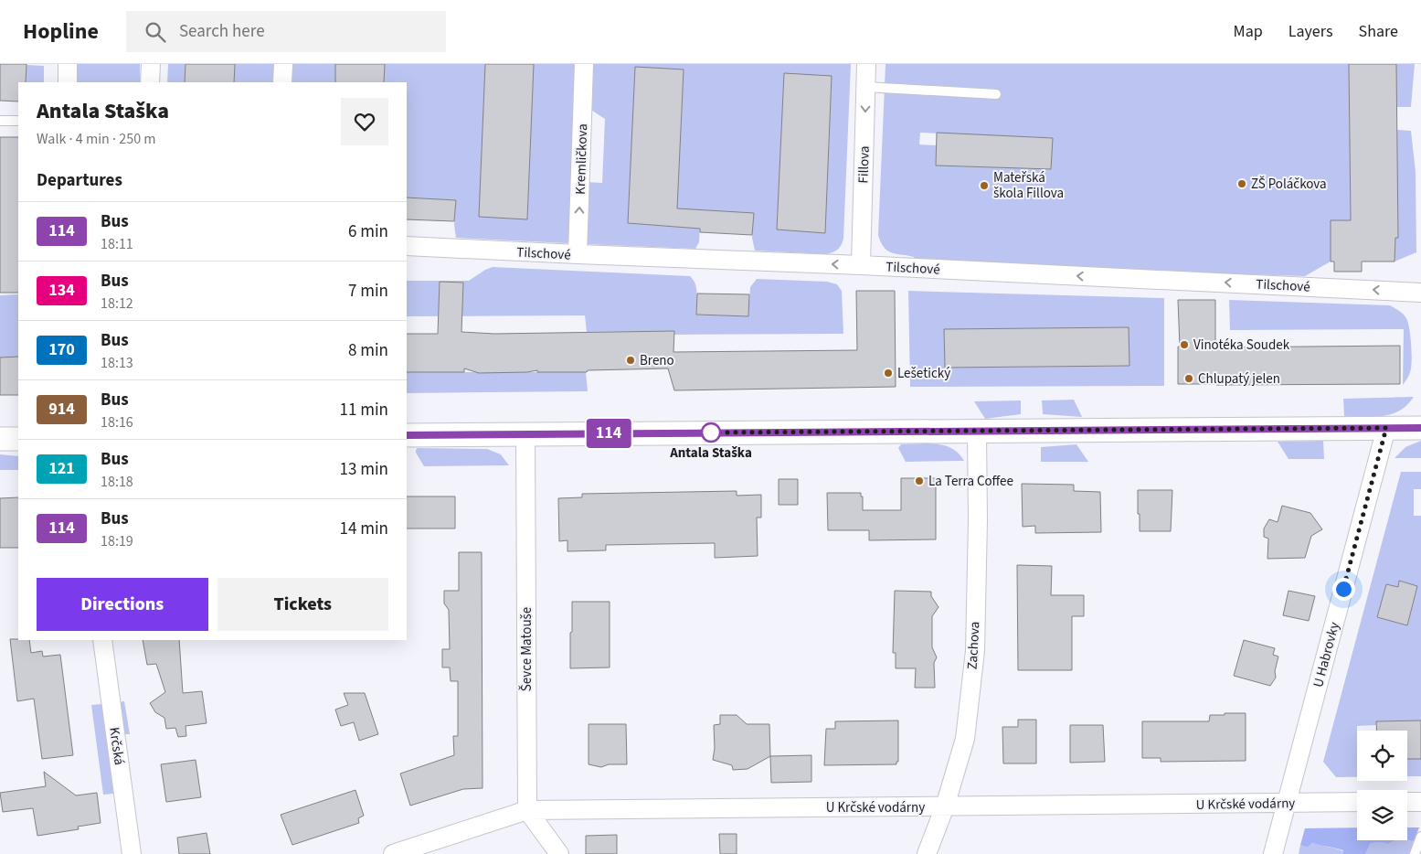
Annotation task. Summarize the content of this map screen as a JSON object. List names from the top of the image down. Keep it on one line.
{"streets":{"street":["Kremličkova","Fillova","Tilschové","Zachova","Ševce Matouše","U Habrovky","Krčská","U Krčské vodárny"]},"crossings":[["Kremličkova","Tilschové"],["Fillova","Tilschové"],["Zachova","U Krčské vodárny"],["Ševce Matouše","U Krčské vodárny"],["U Habrovky","U Krčské vodárny"]],"one_way":["Kremličkova","Fillova"],"places":["ZŠ Poláčkova","Mateřská škola Fillova","Vinotéka Soudek","Breno","Lešetický","Chlupatý jelen","Antala Staška","La Terra Coffee"],"lines":["bus line 114"],"page":{"header":"Hopline","search":"Search here","nav":["Map","Layers","Share"],"on_map":"114","heading":[["Antala Staška","Walk · 4 min · 250 m"],"Departures"],"list":[{"mark":"114","name":"Bus","note":"18:11","value":"6 min"},{"mark":"134","name":"Bus","note":"18:12","value":"7 min"},{"mark":"170","name":"Bus","note":"18:13","value":"8 min"},{"mark":"914","name":"Bus","note":"18:16","value":"11 min"},{"mark":"121","name":"Bus","note":"18:18","value":"13 min"},{"mark":"114","name":"Bus","note":"18:19","value":"14 min"}],"buttons":["Directions","Tickets"]}}
